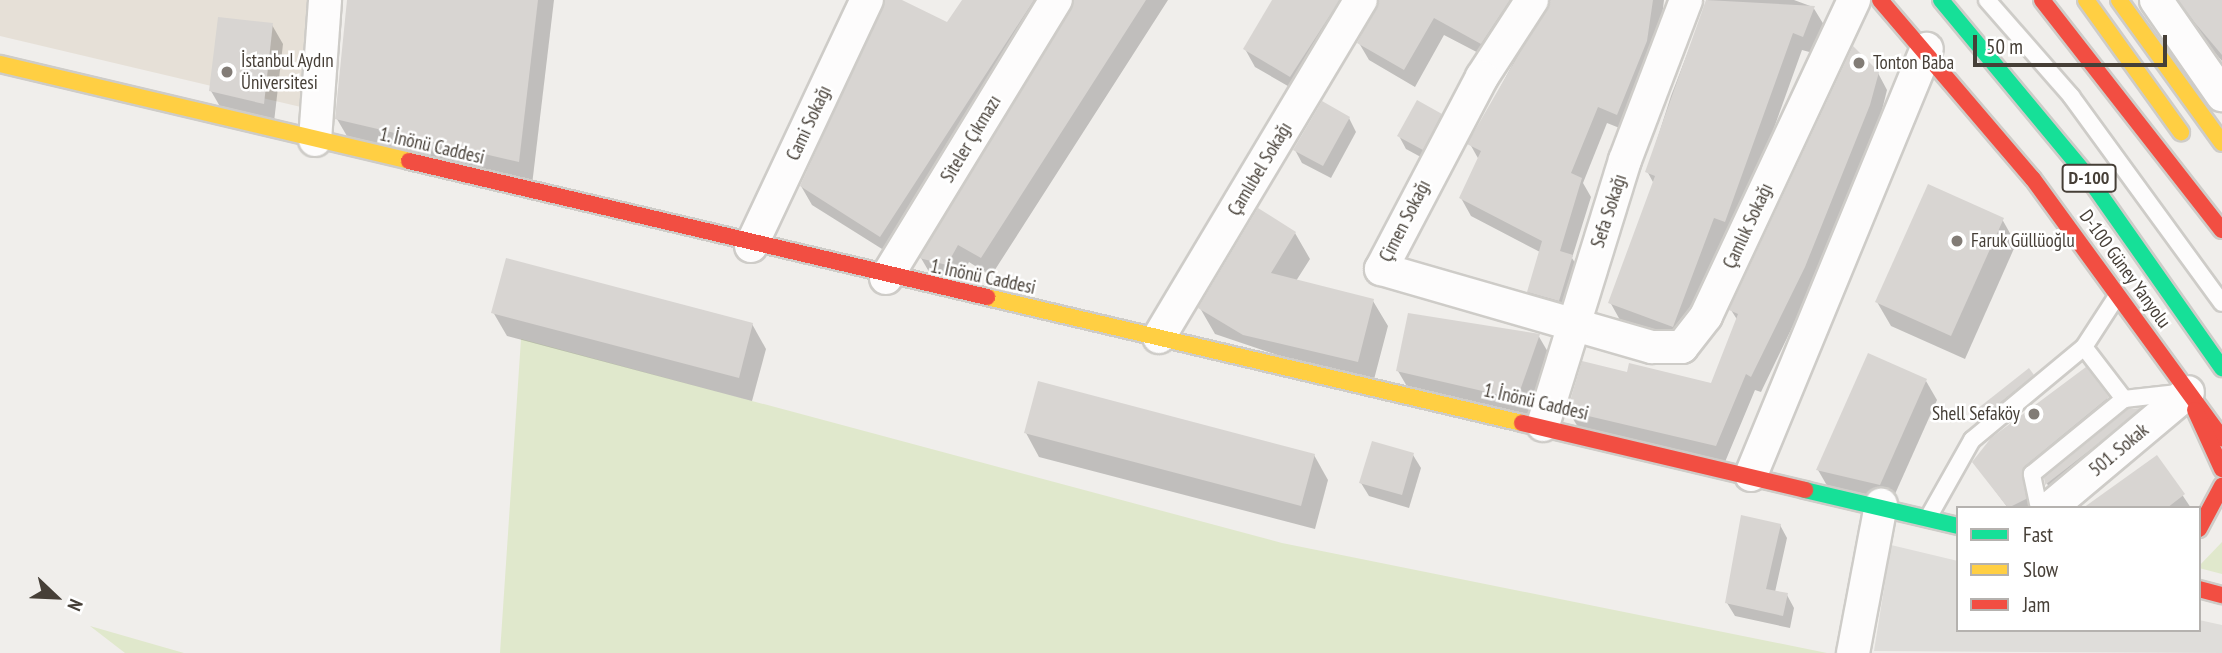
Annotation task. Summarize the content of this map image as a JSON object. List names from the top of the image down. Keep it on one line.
{"streets":{"main road":["1. İnönü Caddesi","D-100","D-100 Güney Yanyolu"],"street":["Cami Sokağı","Siteler Çıkmazı","Çamlıbel Sokağı","Sefa Sokağı","Çimen Sokağı","Çamlık Sokağı","501. Sokak"]},"crossings":[["Cami Sokağı","1. İnönü Caddesi"],["Siteler Çıkmazı","1. İnönü Caddesi"],["1. İnönü Caddesi","Çamlıbel Sokağı"],["1. İnönü Caddesi","Sefa Sokağı"],["Sefa Sokağı","Çimen Sokağı"],["Sefa Sokağı","Çamlık Sokağı"],["Çimen Sokağı","Çamlık Sokağı"],["D-100 Güney Yanyolu","501. Sokak"]],"places":["Tonton Baba","İstanbul Aydın Üniversitesi","Faruk Güllüoğlu","Shell Sefaköy"],"legend":["Fast","Slow","Jam"],"scale_bar":"50 m","north":"bottom right"}
